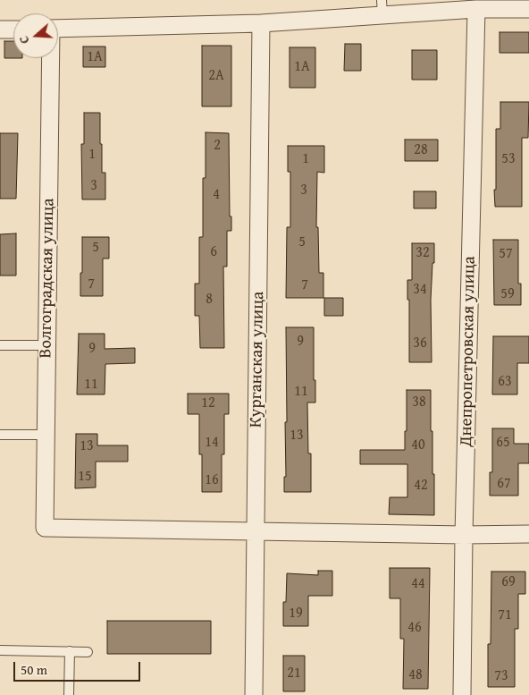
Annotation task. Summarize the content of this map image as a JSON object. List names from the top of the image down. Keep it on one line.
{"streets":{"street":["Волгоградская улица","Днепропетровская улица","Курганская улица"]},"crossings":[["Волгоградская улица","Курганская улица"]],"house_numbers":["1А","1А","2А","2","28","1","1","53","3","3","4","5","5","6","32","57","7","7","34","59","8","9","36","9","63","11","11","38","12","13","14","65","40","13","15","16","67","42","69","44","19","71","46","21","48","73"],"scale_bar":"50 m","north":"left"}
